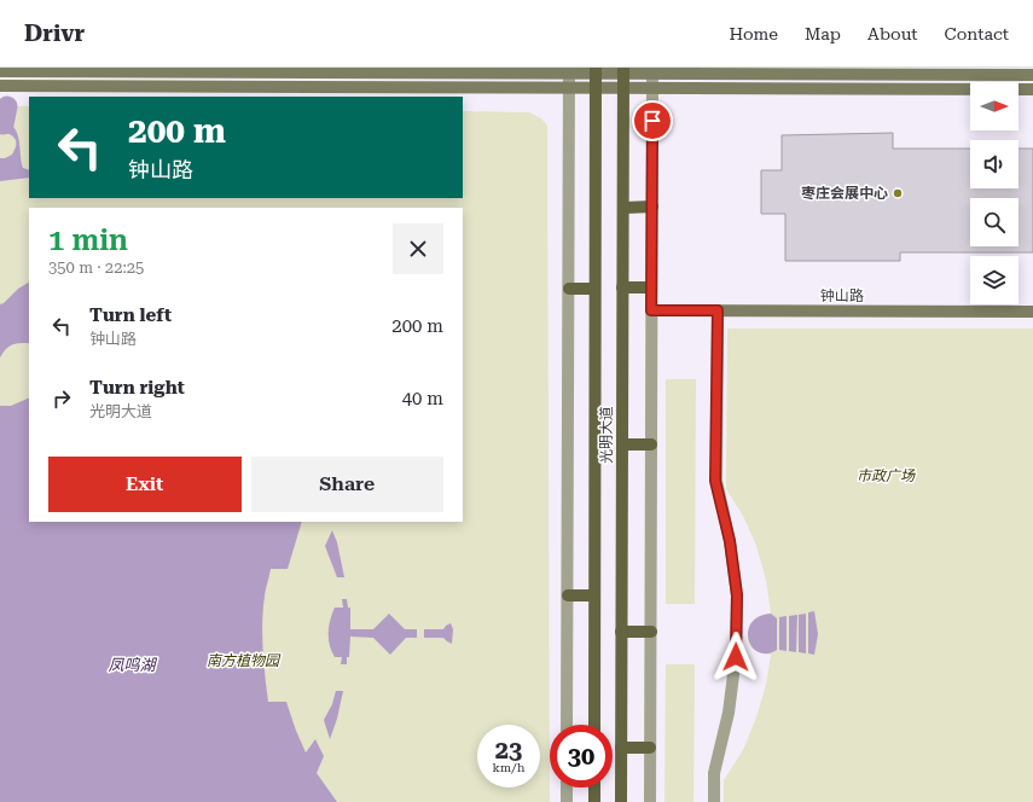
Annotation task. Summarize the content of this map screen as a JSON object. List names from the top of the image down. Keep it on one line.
{"streets":{"main road":["钟山路","光明大道"]},"water":["凤鸣湖"],"parks":["市政广场","南方植物园"],"places":["枣庄会展中心"],"north":"right","page":{"header":"Drivr","nav":["Home","Map","About","Contact"],"turn":["200 m","钟山路"],"heading":["1 min","350 m · 22:25"],"list":[{"name":"Turn left","note":"钟山路","value":"200 m"},{"name":"Turn right","note":"光明大道","value":"40 m"}],"buttons":["Exit","Share"],"speed":"23 km/h","limit":"30"}}
